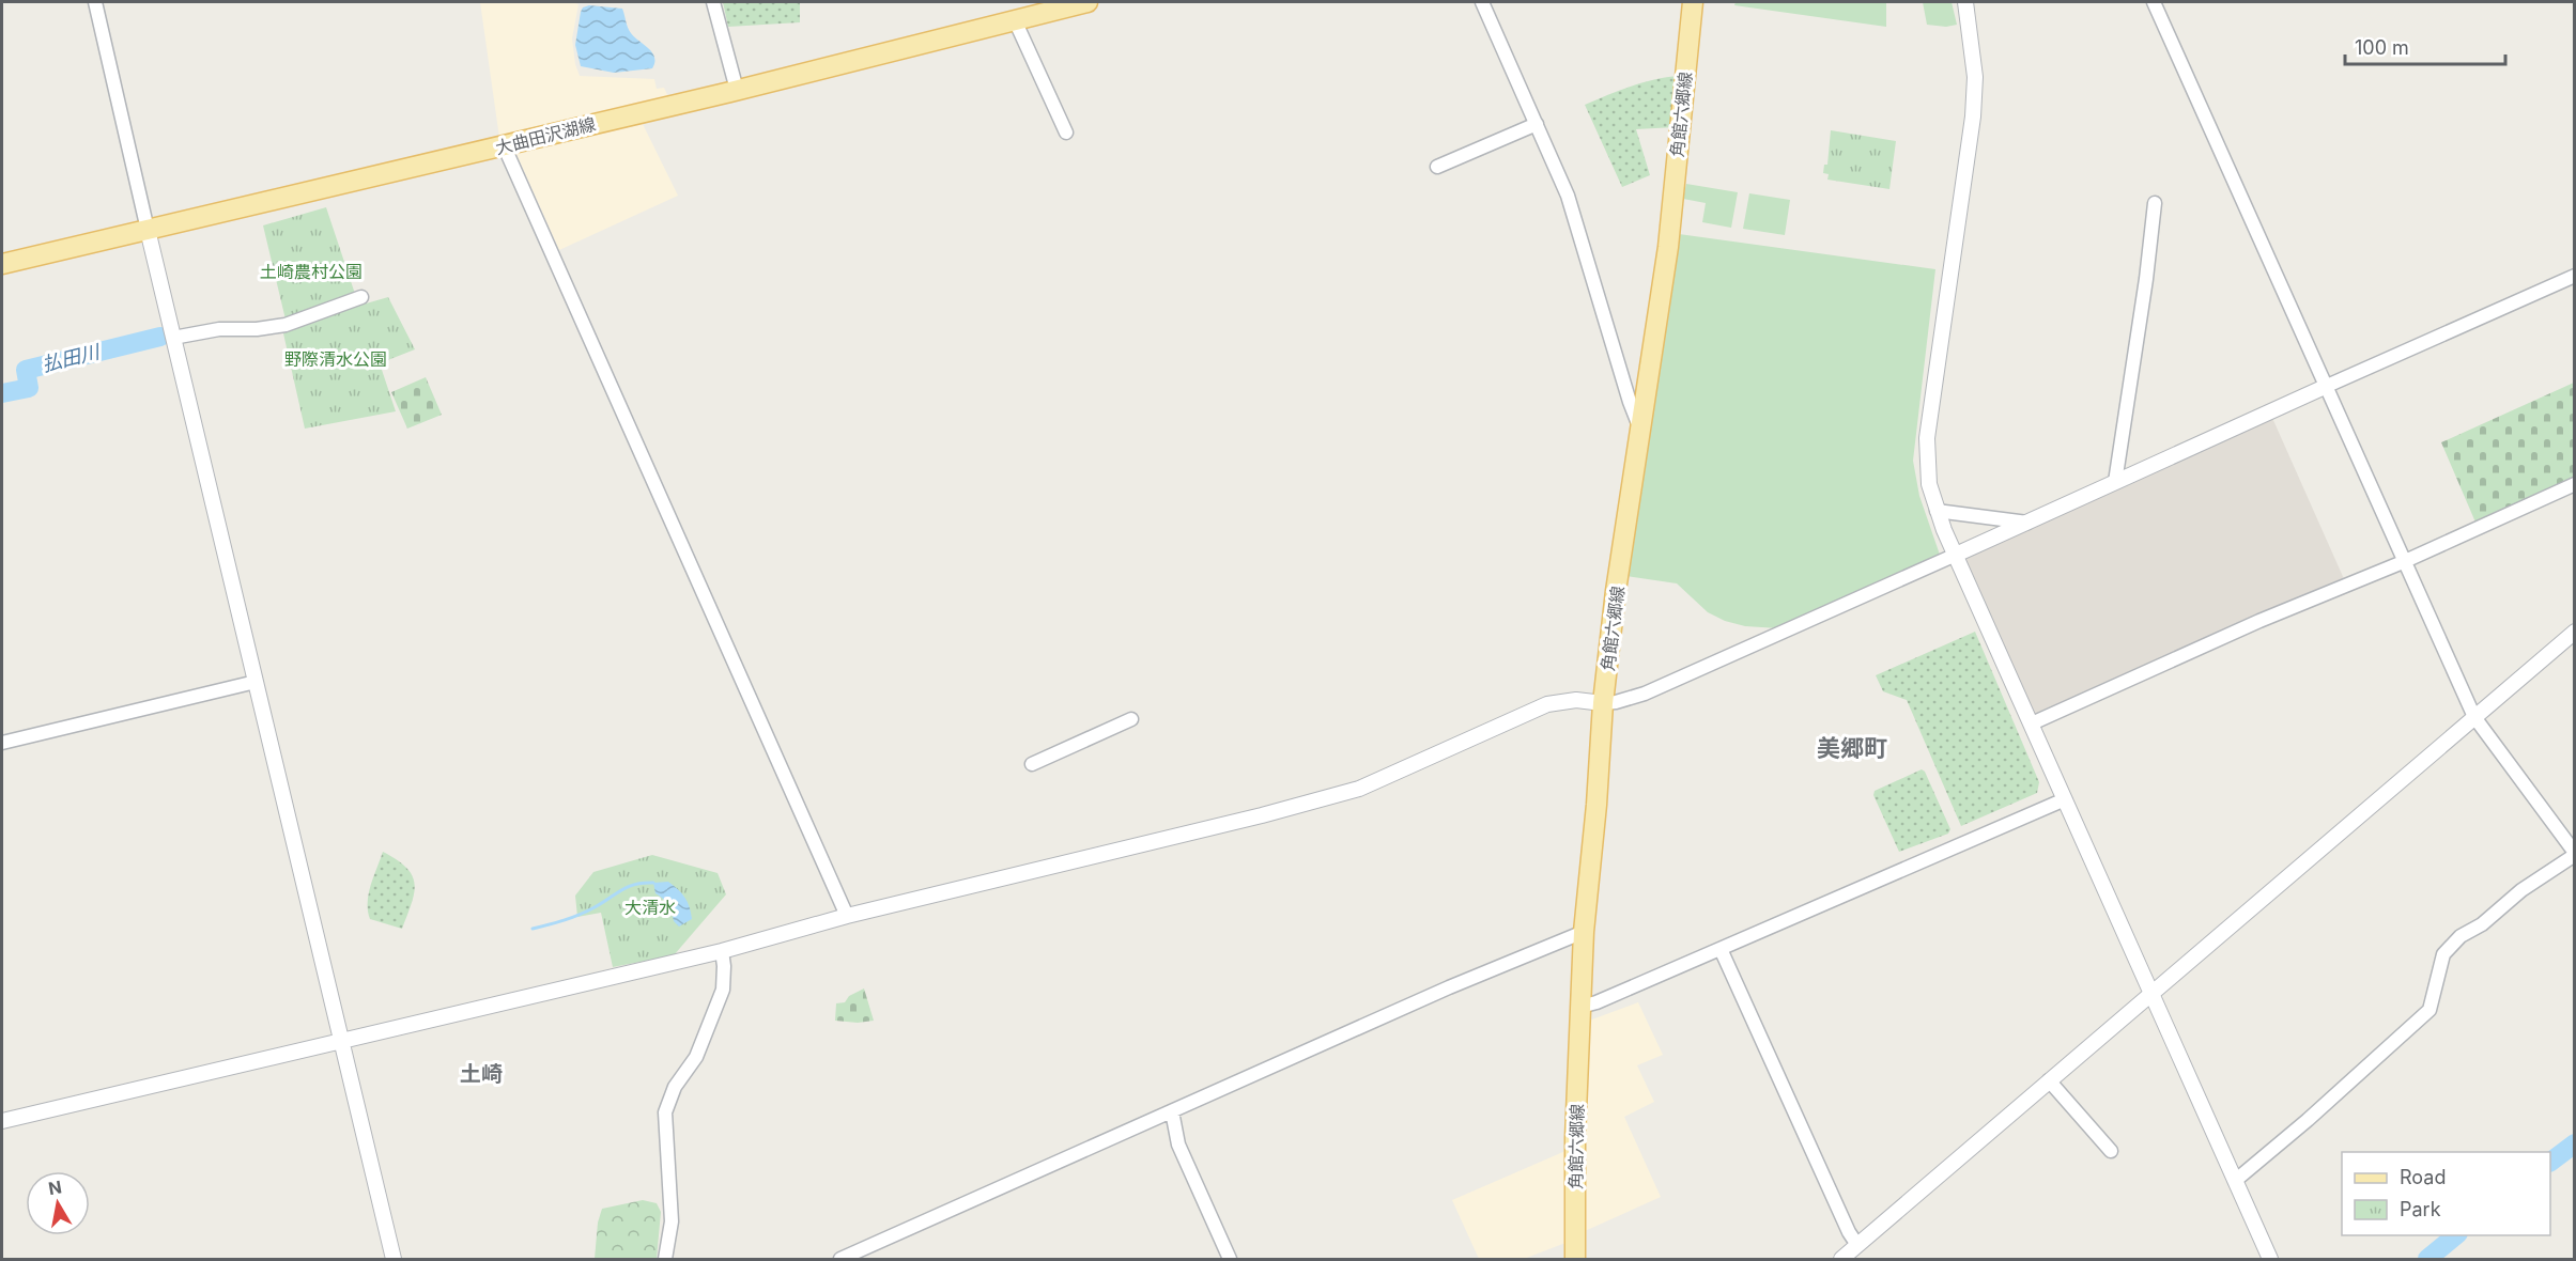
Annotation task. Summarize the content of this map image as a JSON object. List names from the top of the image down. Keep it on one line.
{"streets":{"main road":["角館六郷線","大曲田沢湖線"]},"districts":["美郷町","土崎"],"water":["払田川"],"parks":["土崎農村公園","野際清水公園","大清水"],"legend":["Road","Park"],"scale_bar":"100 m","north":"top"}
